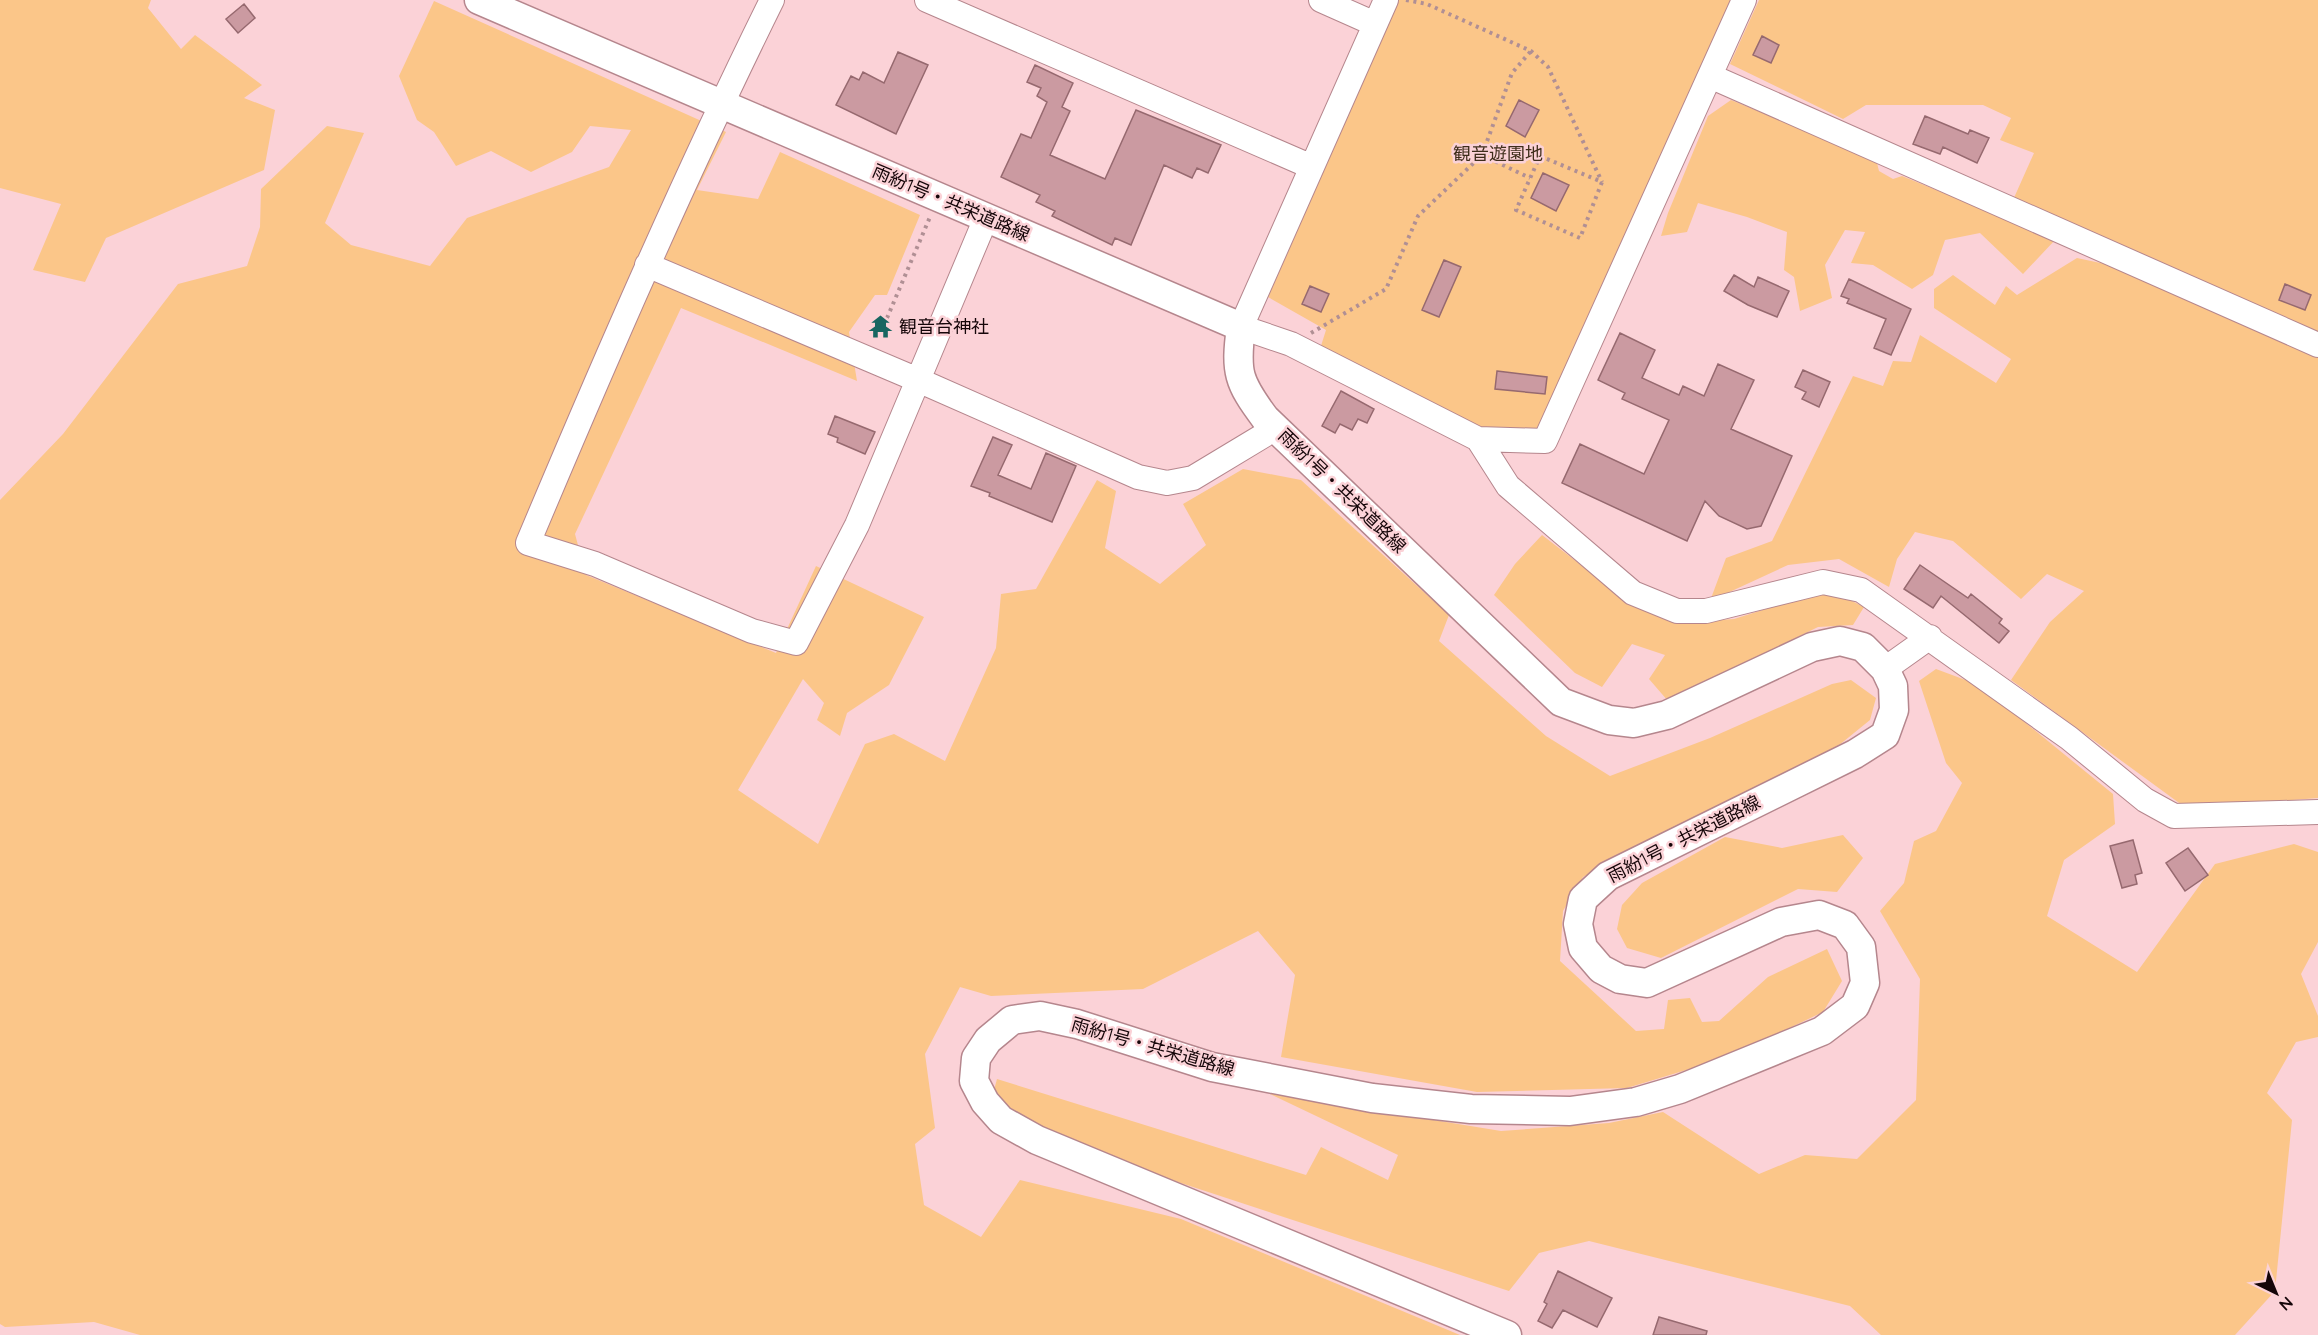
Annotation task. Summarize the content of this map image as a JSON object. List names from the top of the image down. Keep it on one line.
{"streets":{"street":["雨紛1号・共栄道路線"]},"parks":["観音遊園地"],"places":{"temple":["観音台神社"]},"north":"bottom right"}
